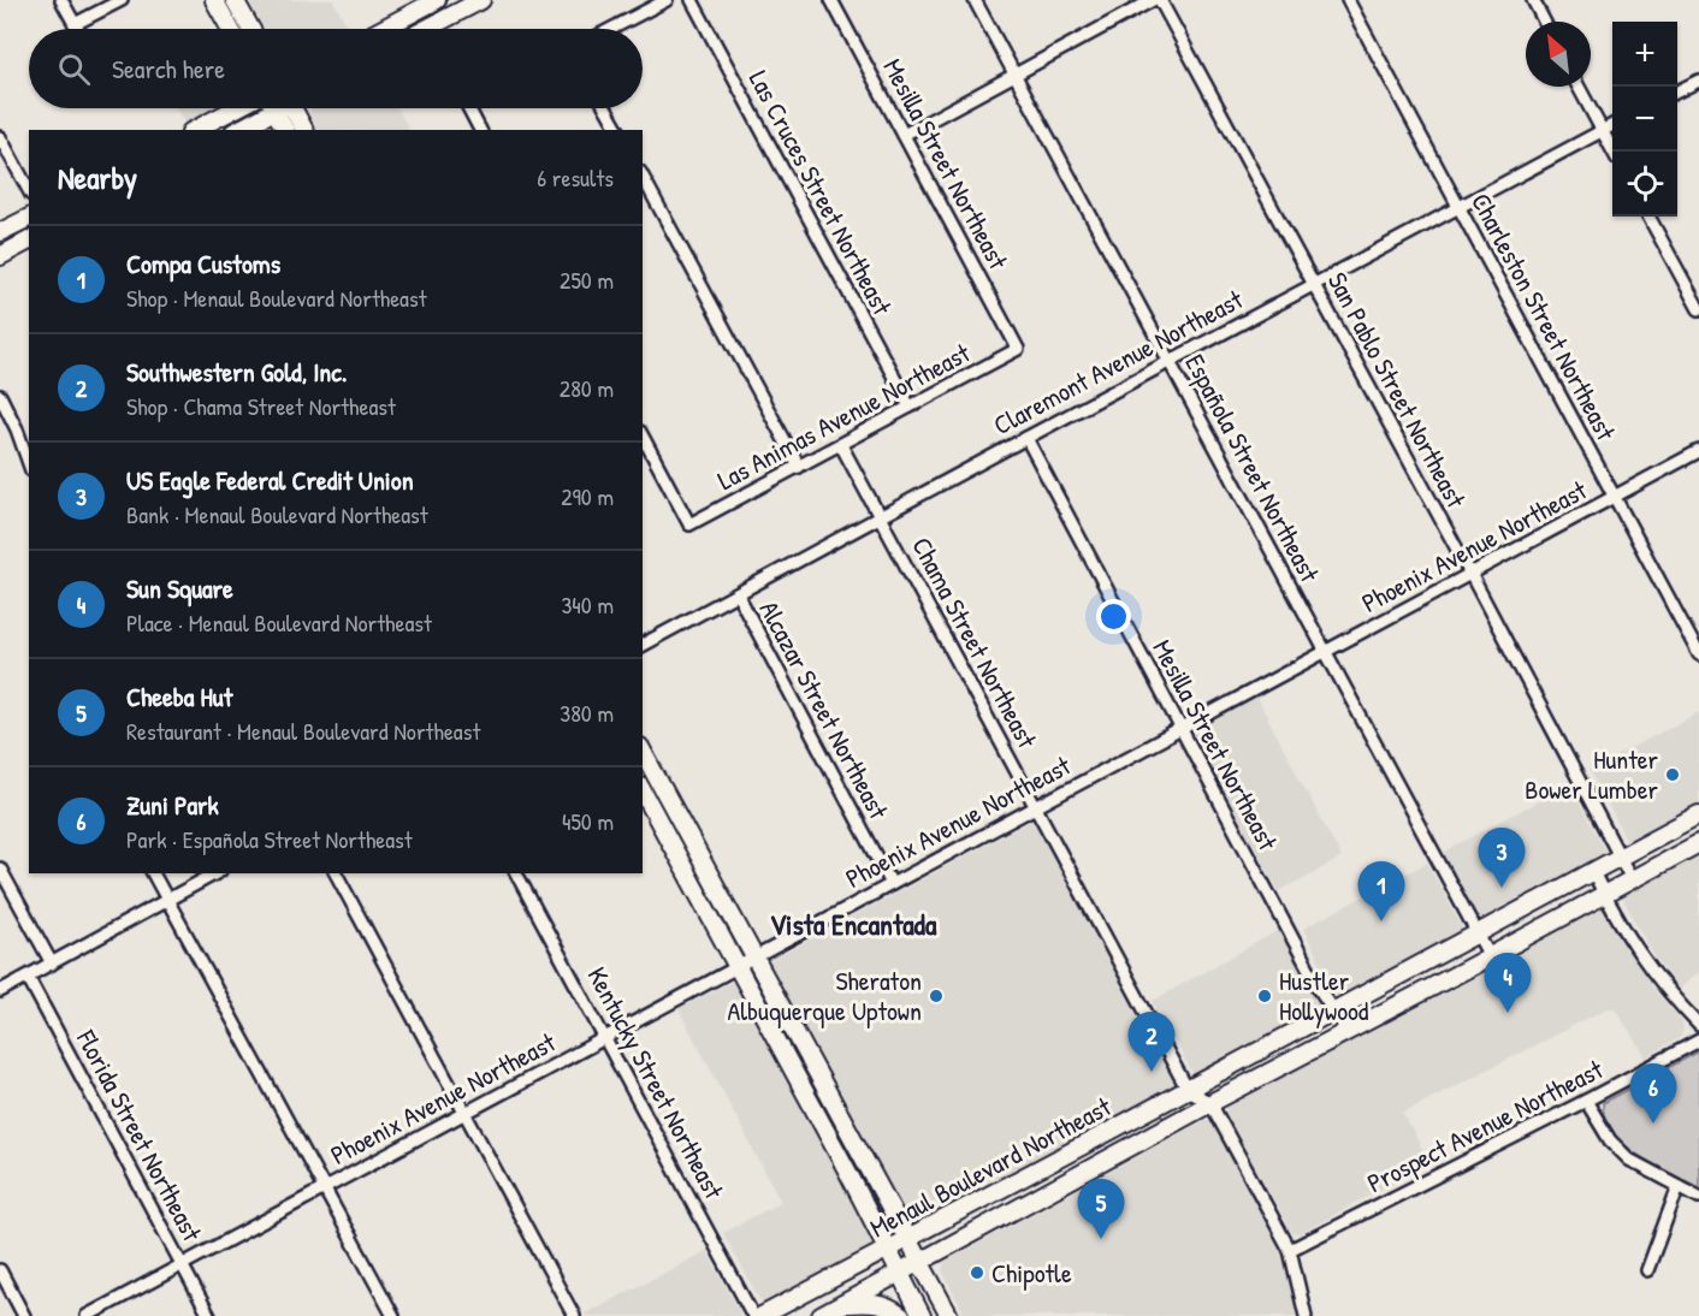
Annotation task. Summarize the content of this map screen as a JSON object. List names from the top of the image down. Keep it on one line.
{"streets":{"main road":["Menaul Boulevard Northeast"],"street":["Mesilla Street Northeast","Las Cruces Street Northeast","Charleston Street Northeast","Claremont Avenue Northeast","San Pablo Street Northeast","Las Animas Avenue Northeast","Española Street Northeast","Phoenix Avenue Northeast","Chama Street Northeast","Alcazar Street Northeast","Kentucky Street Northeast","Prospect Avenue Northeast","Florida Street Northeast"]},"crossings":[["Mesilla Street Northeast","Claremont Avenue Northeast"],["Mesilla Street Northeast","Las Animas Avenue Northeast"],["Mesilla Street Northeast","Phoenix Avenue Northeast"],["Mesilla Street Northeast","Menaul Boulevard Northeast"],["Las Cruces Street Northeast","Las Animas Avenue Northeast"],["Charleston Street Northeast","Claremont Avenue Northeast"],["Charleston Street Northeast","Phoenix Avenue Northeast"],["Claremont Avenue Northeast","San Pablo Street Northeast"],["Claremont Avenue Northeast","Española Street Northeast"],["Claremont Avenue Northeast","Chama Street Northeast"],["Claremont Avenue Northeast","Alcazar Street Northeast"],["San Pablo Street Northeast","Phoenix Avenue Northeast"],["San Pablo Street Northeast","Menaul Boulevard Northeast"],["Las Animas Avenue Northeast","Chama Street Northeast"],["Española Street Northeast","Phoenix Avenue Northeast"],["Española Street Northeast","Menaul Boulevard Northeast"],["Phoenix Avenue Northeast","Chama Street Northeast"],["Phoenix Avenue Northeast","Alcazar Street Northeast"],["Phoenix Avenue Northeast","Kentucky Street Northeast"],["Phoenix Avenue Northeast","Florida Street Northeast"],["Chama Street Northeast","Menaul Boulevard Northeast"]],"districts":["Vista Encantada"],"places":["Hunter Bower Lumber","Sheraton Albuquerque Uptown","Hustler Hollywood","Chipotle"],"north":"top left","page":{"map_buttons":["+","−"],"search":"Search here","heading":["Nearby","6 results"],"list":[{"mark":"1","name":"Compa Customs","note":"Shop · Menaul Boulevard Northeast","value":"250 m"},{"mark":"2","name":"Southwestern Gold, Inc.","note":"Shop · Chama Street Northeast","value":"280 m"},{"mark":"3","name":"US Eagle Federal Credit Union","note":"Bank · Menaul Boulevard Northeast","value":"290 m"},{"mark":"4","name":"Sun Square","note":"Place · Menaul Boulevard Northeast","value":"340 m"},{"mark":"5","name":"Cheeba Hut","note":"Restaurant · Menaul Boulevard Northeast","value":"380 m"},{"mark":"6","name":"Zuni Park","note":"Park · Española Street Northeast","value":"450 m"}],"pins":["3","1","4","2","6","5"]}}
